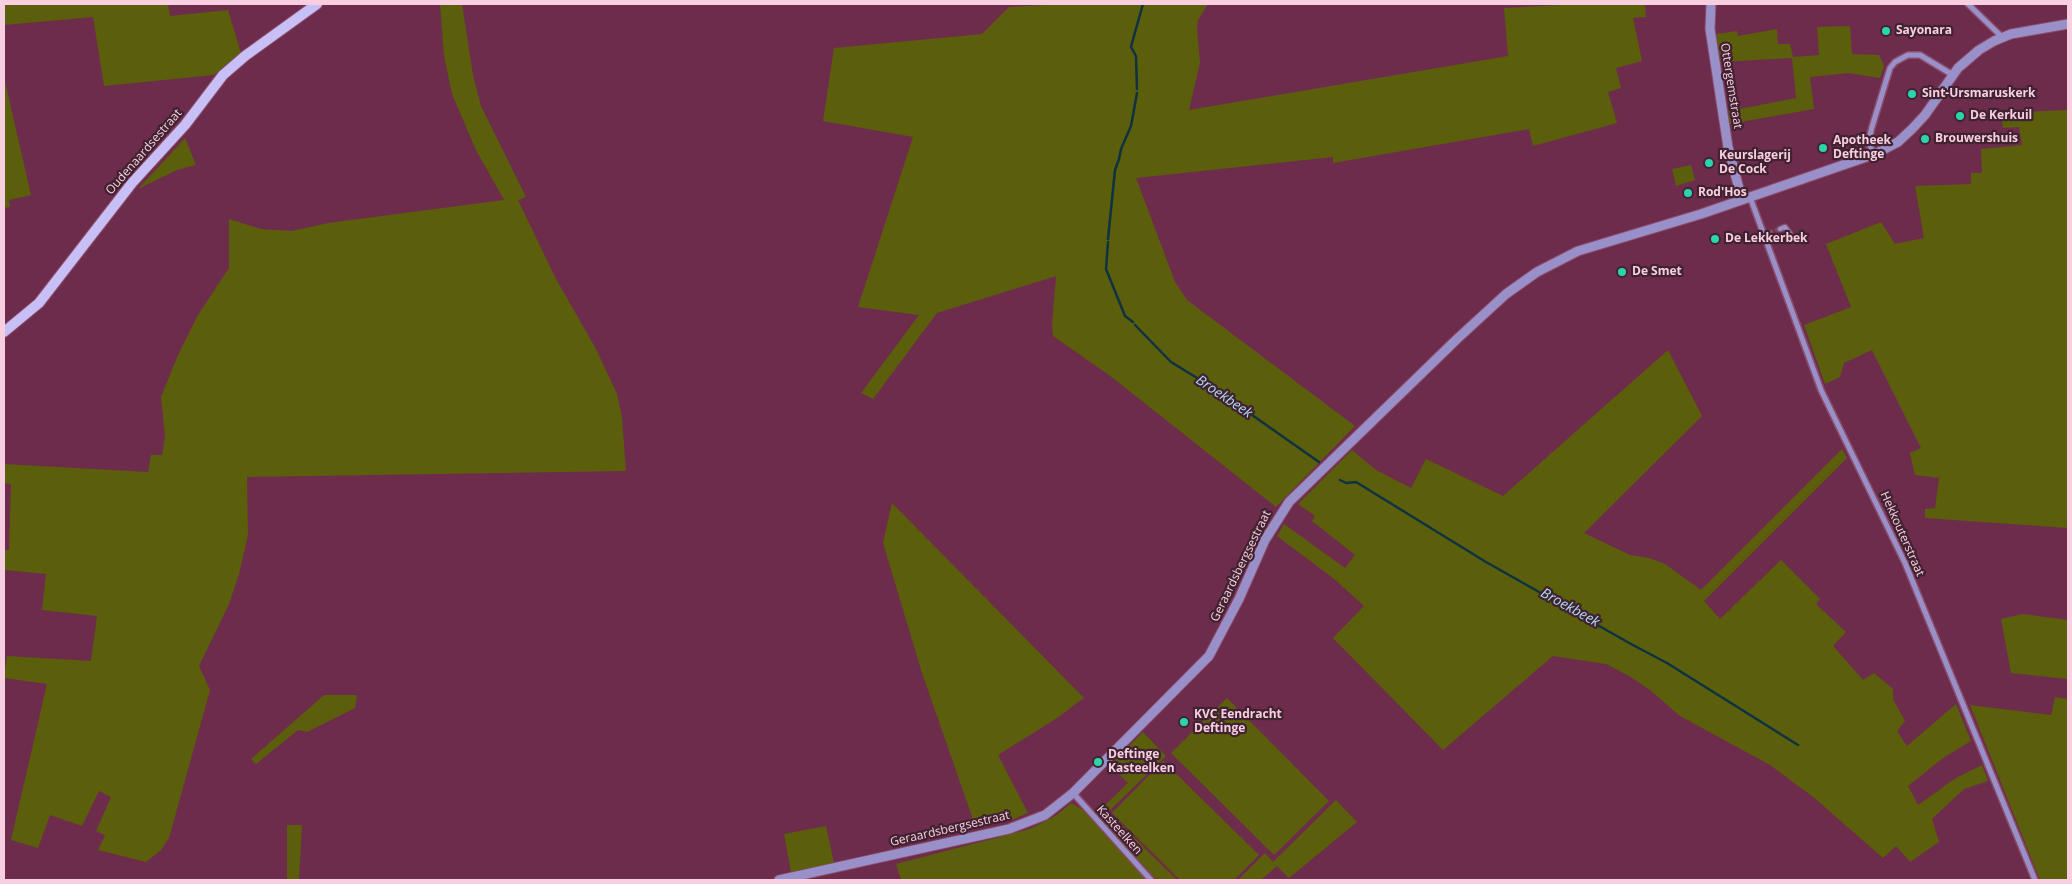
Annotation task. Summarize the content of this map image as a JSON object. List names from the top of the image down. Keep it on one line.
{"streets":{"main road":["Oudenaardsestraat"],"street":["Ottergemstraat","Hekkouterstraat","Geraardsbergsestraat","Kasteelken"]},"crossings":[["Ottergemstraat","Hekkouterstraat"],["Ottergemstraat","Geraardsbergsestraat"],["Hekkouterstraat","Geraardsbergsestraat"],["Geraardsbergsestraat","Kasteelken"]],"water":["Broekbeek"],"places":["Sayonara","Sint-Ursmaruskerk","De Kerkuil","Brouwershuis","Apotheek Deftinge","Keurslagerij De Cock","Rod'Hos","De Lekkerbek","De Smet","KVC Eendracht Deftinge","Deftinge Kasteelken"]}
